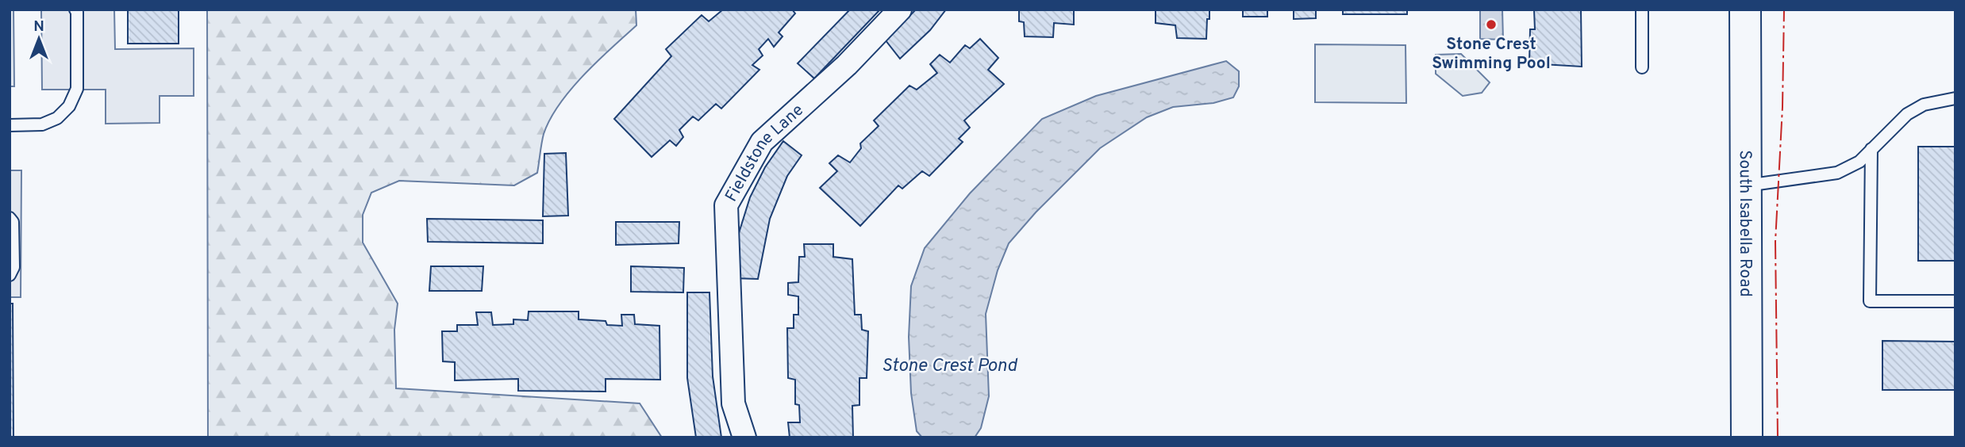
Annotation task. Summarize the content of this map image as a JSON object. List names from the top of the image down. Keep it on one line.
{"streets":{"main road":["South Isabella Road"],"street":["Fieldstone Lane"]},"water":["Stone Crest Pond"],"places":["Stone Crest Swimming Pool"],"north":"top"}
